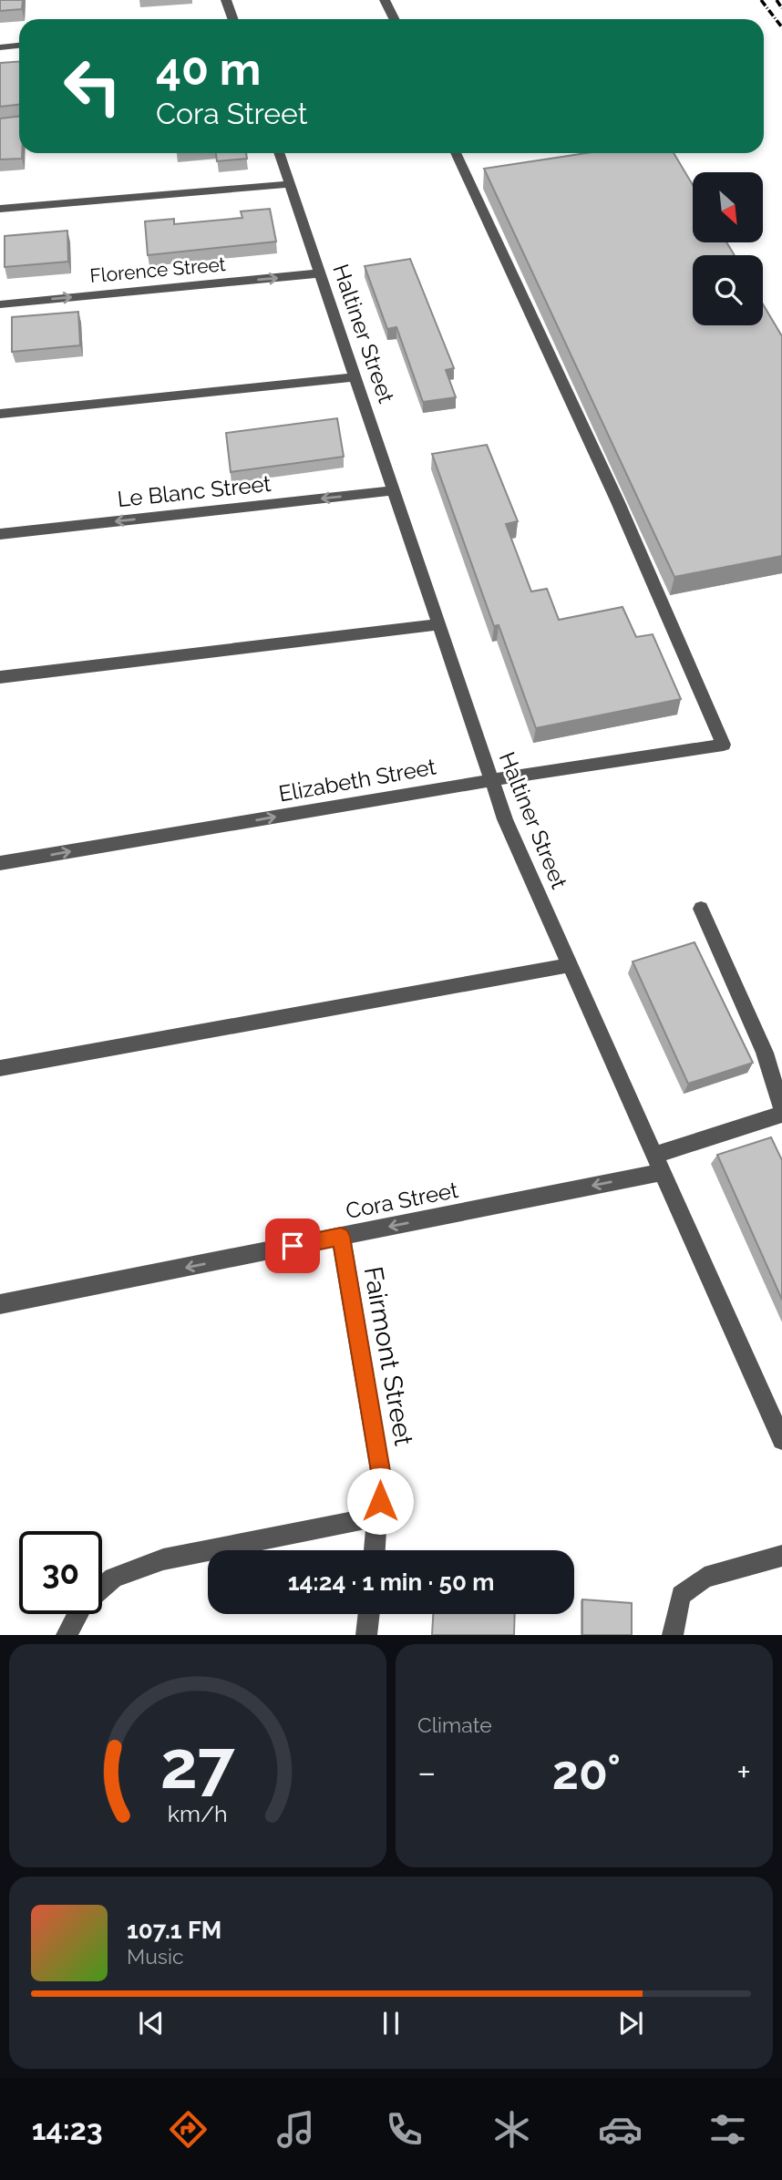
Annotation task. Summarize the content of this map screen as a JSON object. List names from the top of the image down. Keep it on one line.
{"streets":{"street":["Florence Street","Haltiner Street","Le Blanc Street","Elizabeth Street","Cora Street","Fairmont Street"]},"crossings":[["Florence Street","Haltiner Street"],["Haltiner Street","Le Blanc Street"],["Haltiner Street","Elizabeth Street"],["Haltiner Street","Cora Street"],["Cora Street","Fairmont Street"]],"one_way":["Elizabeth Street","Cora Street"],"north":"bottom right","page":{"turn":["40 m","Cora Street"],"limit":"30","trip":"14:24 · 1 min · 50 m","tile":"Climate","heat":["−","20°","+"],"song":["107.1 FM","Music"],"tabs":"14:23","gauge":["27","km/h"]}}
